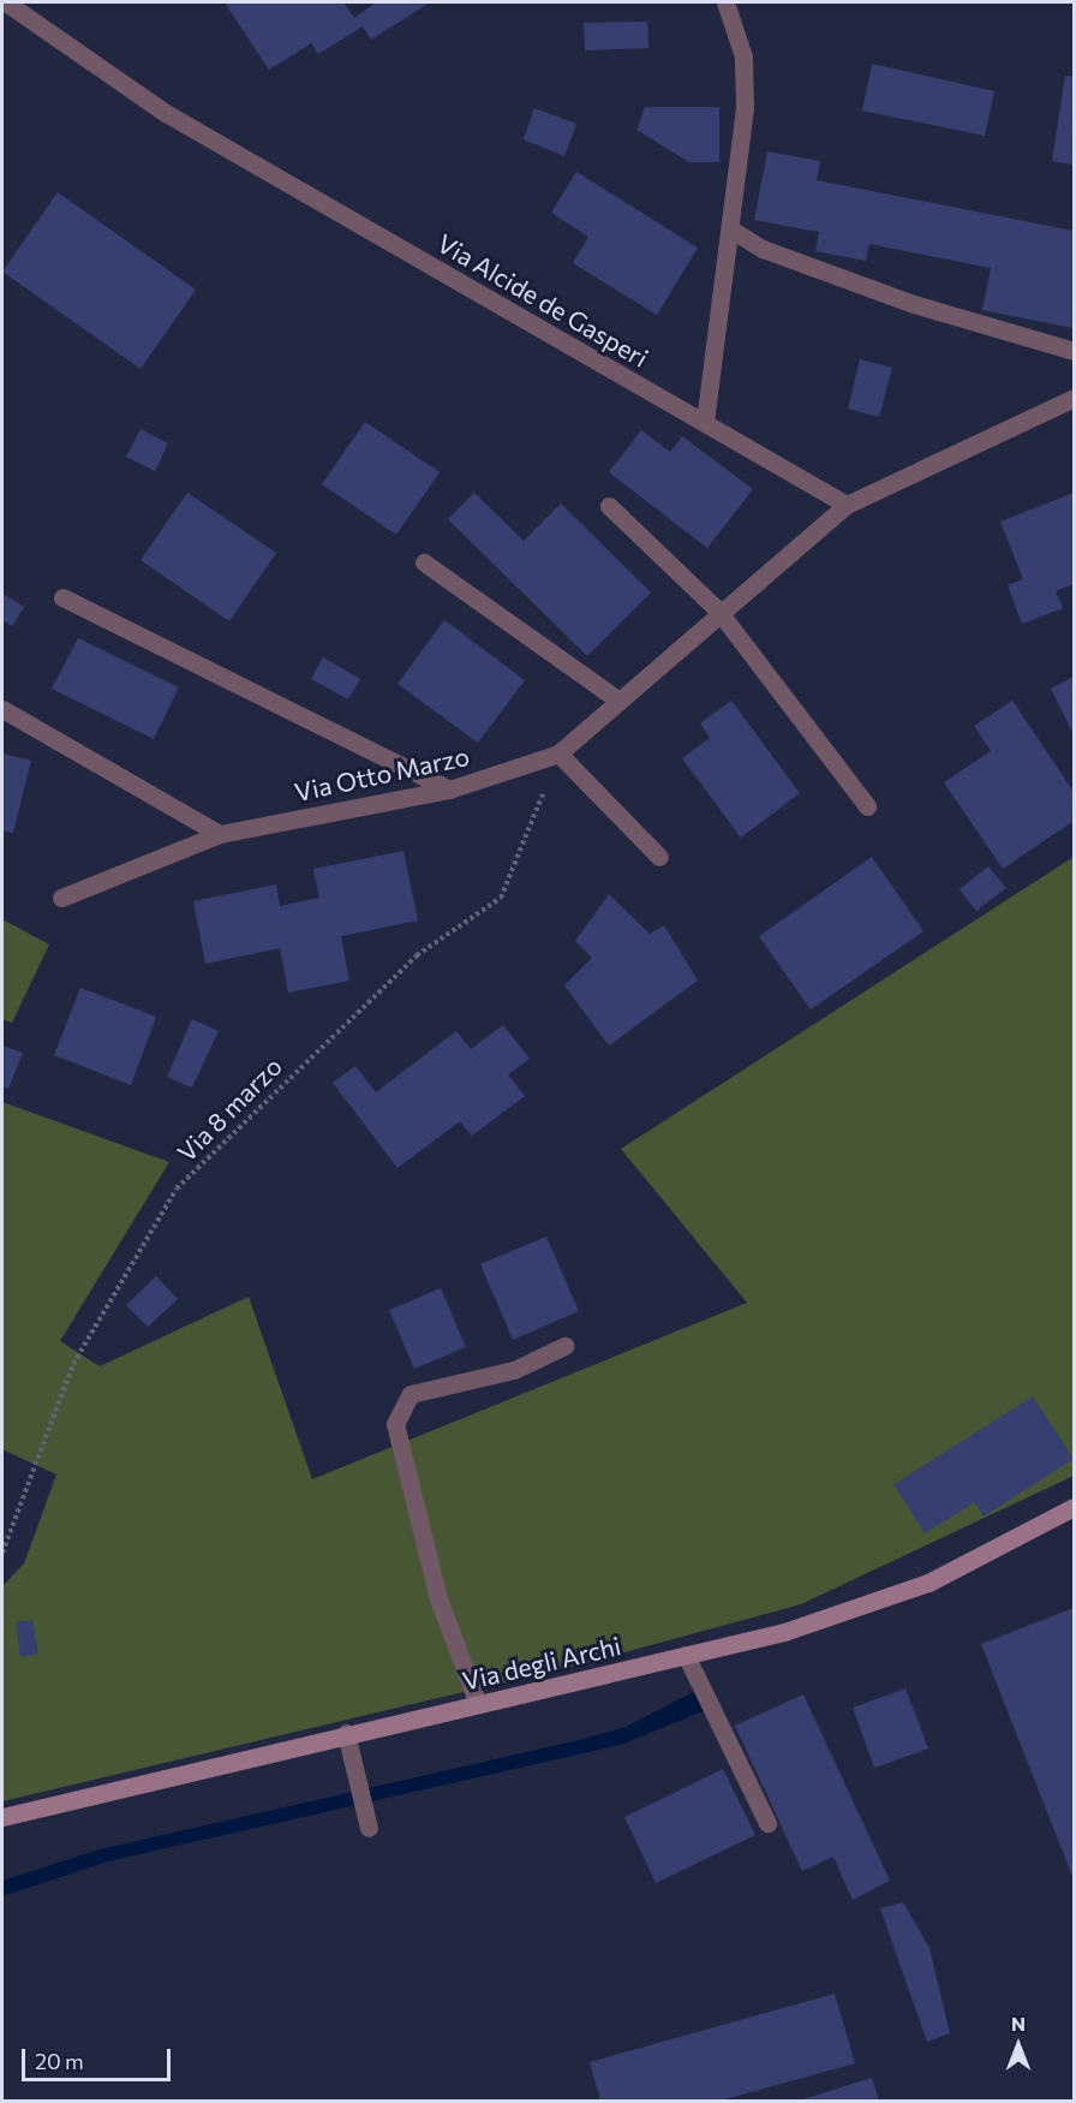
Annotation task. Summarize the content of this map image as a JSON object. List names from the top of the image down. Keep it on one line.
{"streets":{"main road":["Via degli Archi"],"street":["Via Alcide de Gasperi","Via Otto Marzo"],"path":["Via 8 marzo"]},"crossings":[["Via Alcide de Gasperi","Via Otto Marzo"],["Via Otto Marzo","Via 8 marzo"]],"scale_bar":"20 m","north":"top"}
